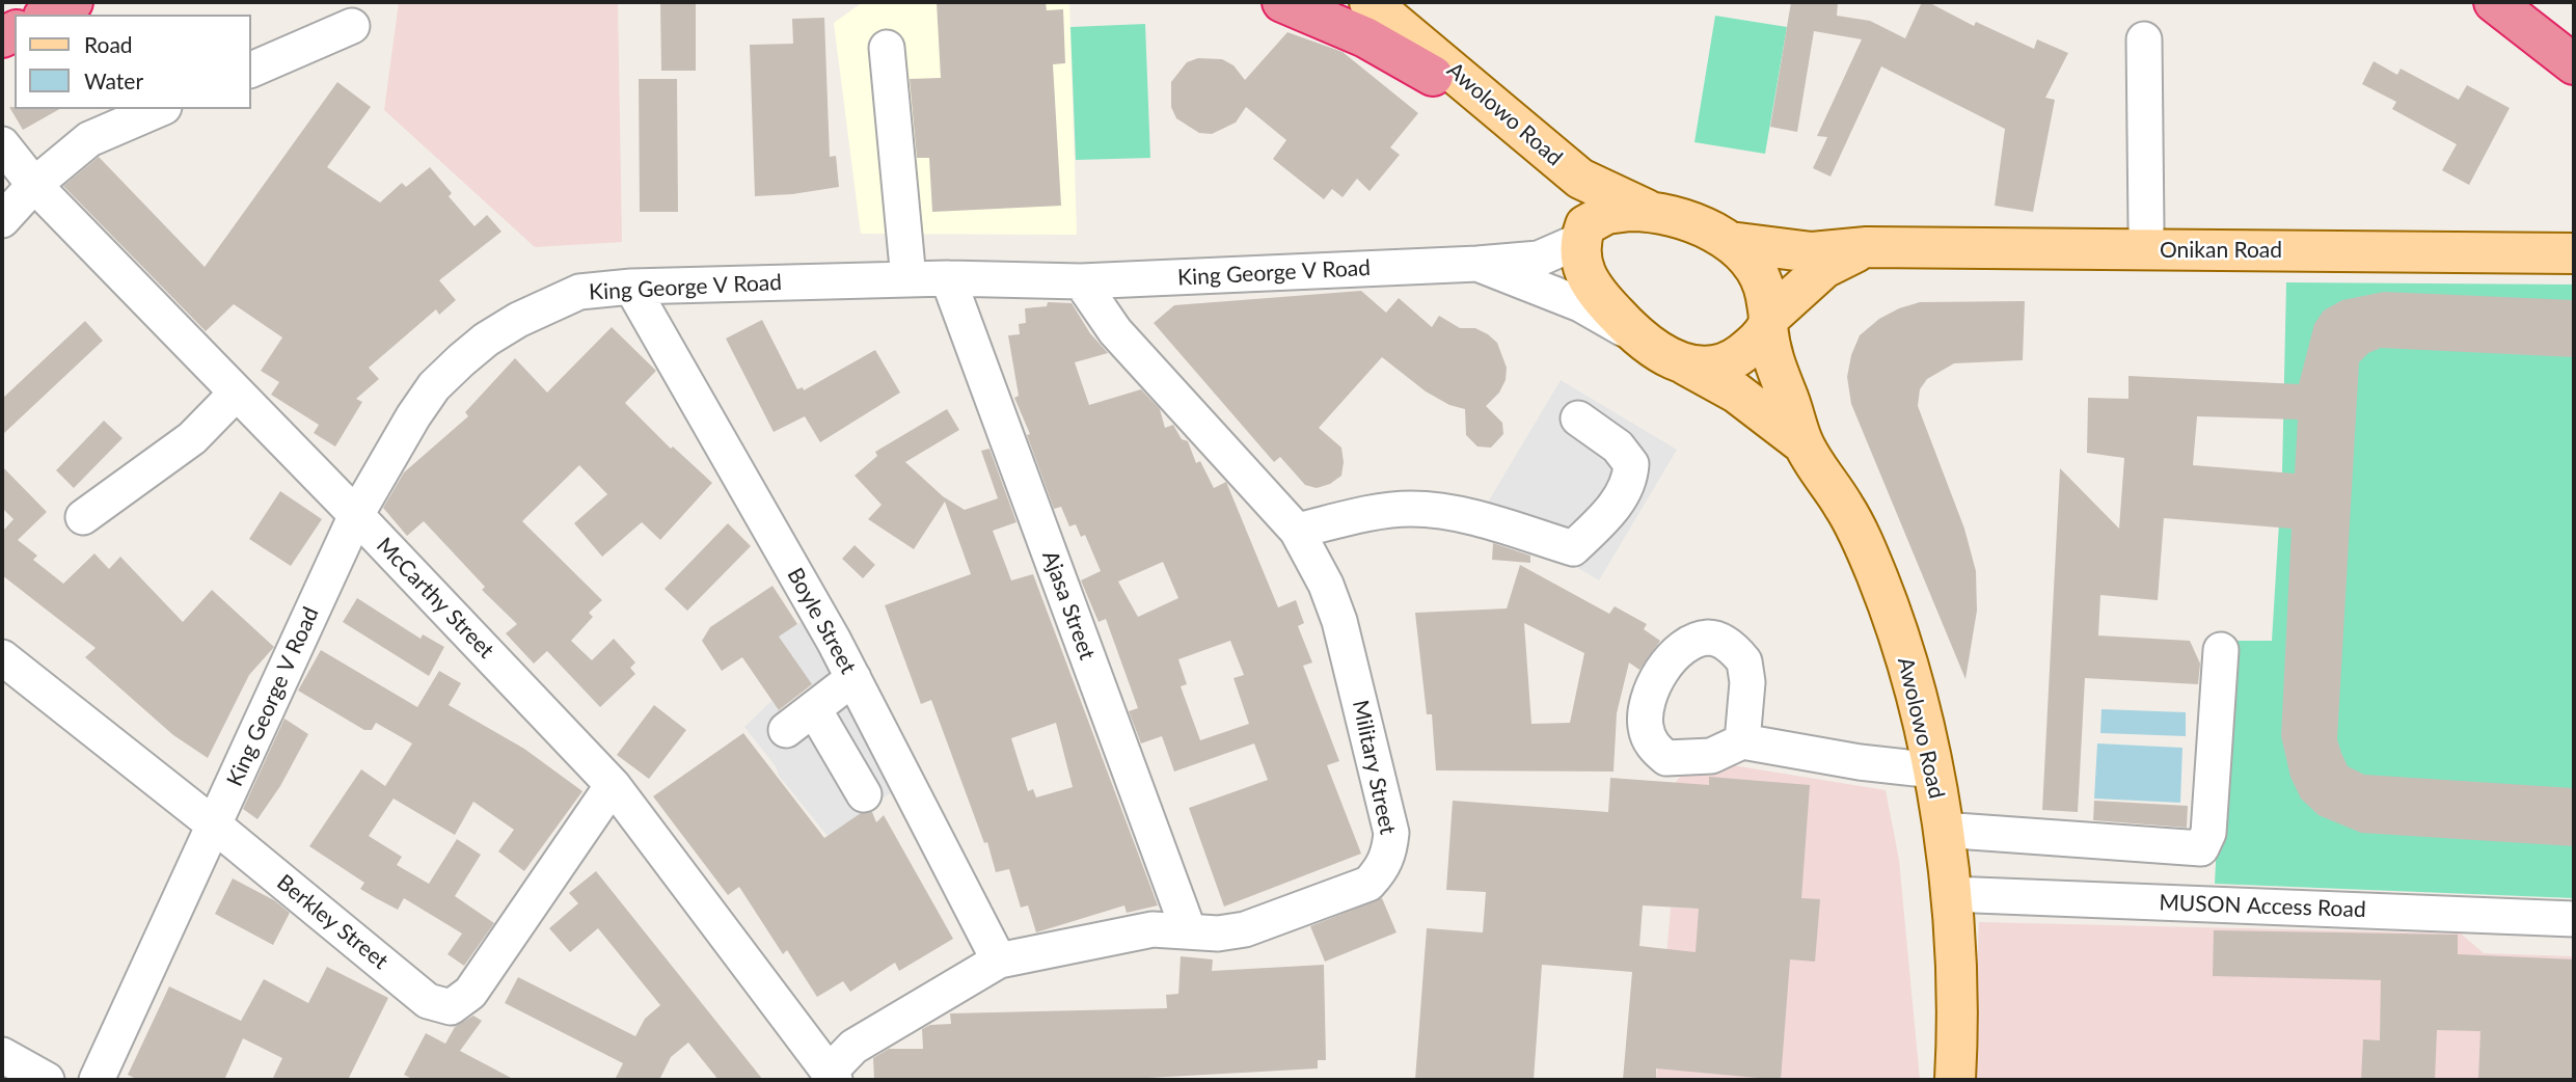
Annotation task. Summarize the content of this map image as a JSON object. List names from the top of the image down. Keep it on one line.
{"streets":{"main road":["Awolowo Road","Onikan Road"],"street":["King George V Road","McCarthy Street","Ajasa Street","Boyle Street","Military Street","MUSON Access Road","Berkley Street"]},"crossings":[["Awolowo Road","Onikan Road"],["Awolowo Road","King George V Road"],["Awolowo Road","MUSON Access Road"],["Onikan Road","King George V Road"],["King George V Road","McCarthy Street"],["King George V Road","Ajasa Street"],["King George V Road","Boyle Street"],["King George V Road","Military Street"],["King George V Road","Berkley Street"],["McCarthy Street","Military Street"],["McCarthy Street","Berkley Street"],["Ajasa Street","Military Street"],["Boyle Street","Military Street"]],"legend":["Road","Water"]}
